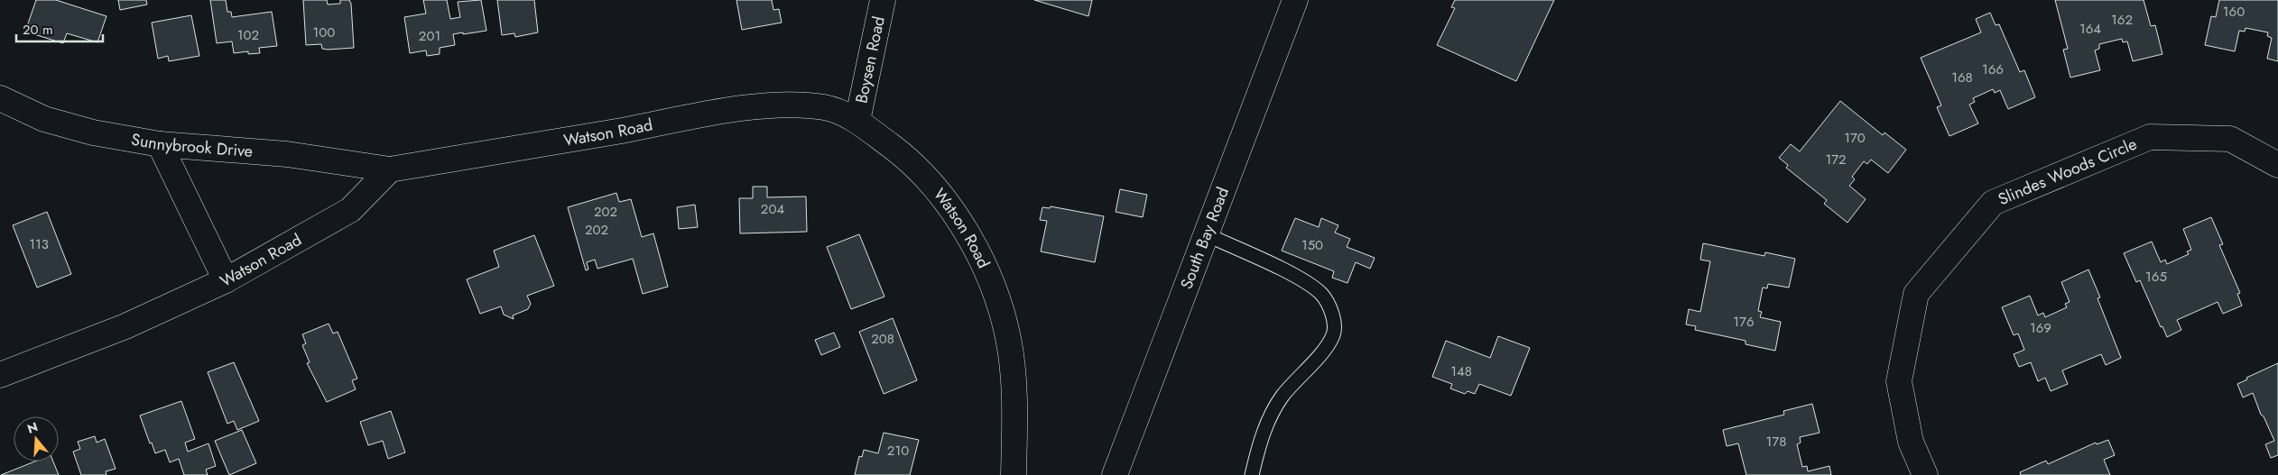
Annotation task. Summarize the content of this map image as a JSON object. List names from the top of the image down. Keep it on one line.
{"streets":{"street":["Boysen Road","Watson Road","Sunnybrook Drive","Slindes Woods Circle","South Bay Road"]},"crossings":[["Boysen Road","Watson Road"],["Watson Road","Sunnybrook Drive"]],"house_numbers":["160","162","164","100","102","201","166","168","170","172","204","202","202","113","150","165","176","169","208","148","178","210"],"scale_bar":"20 m","north":"top"}
